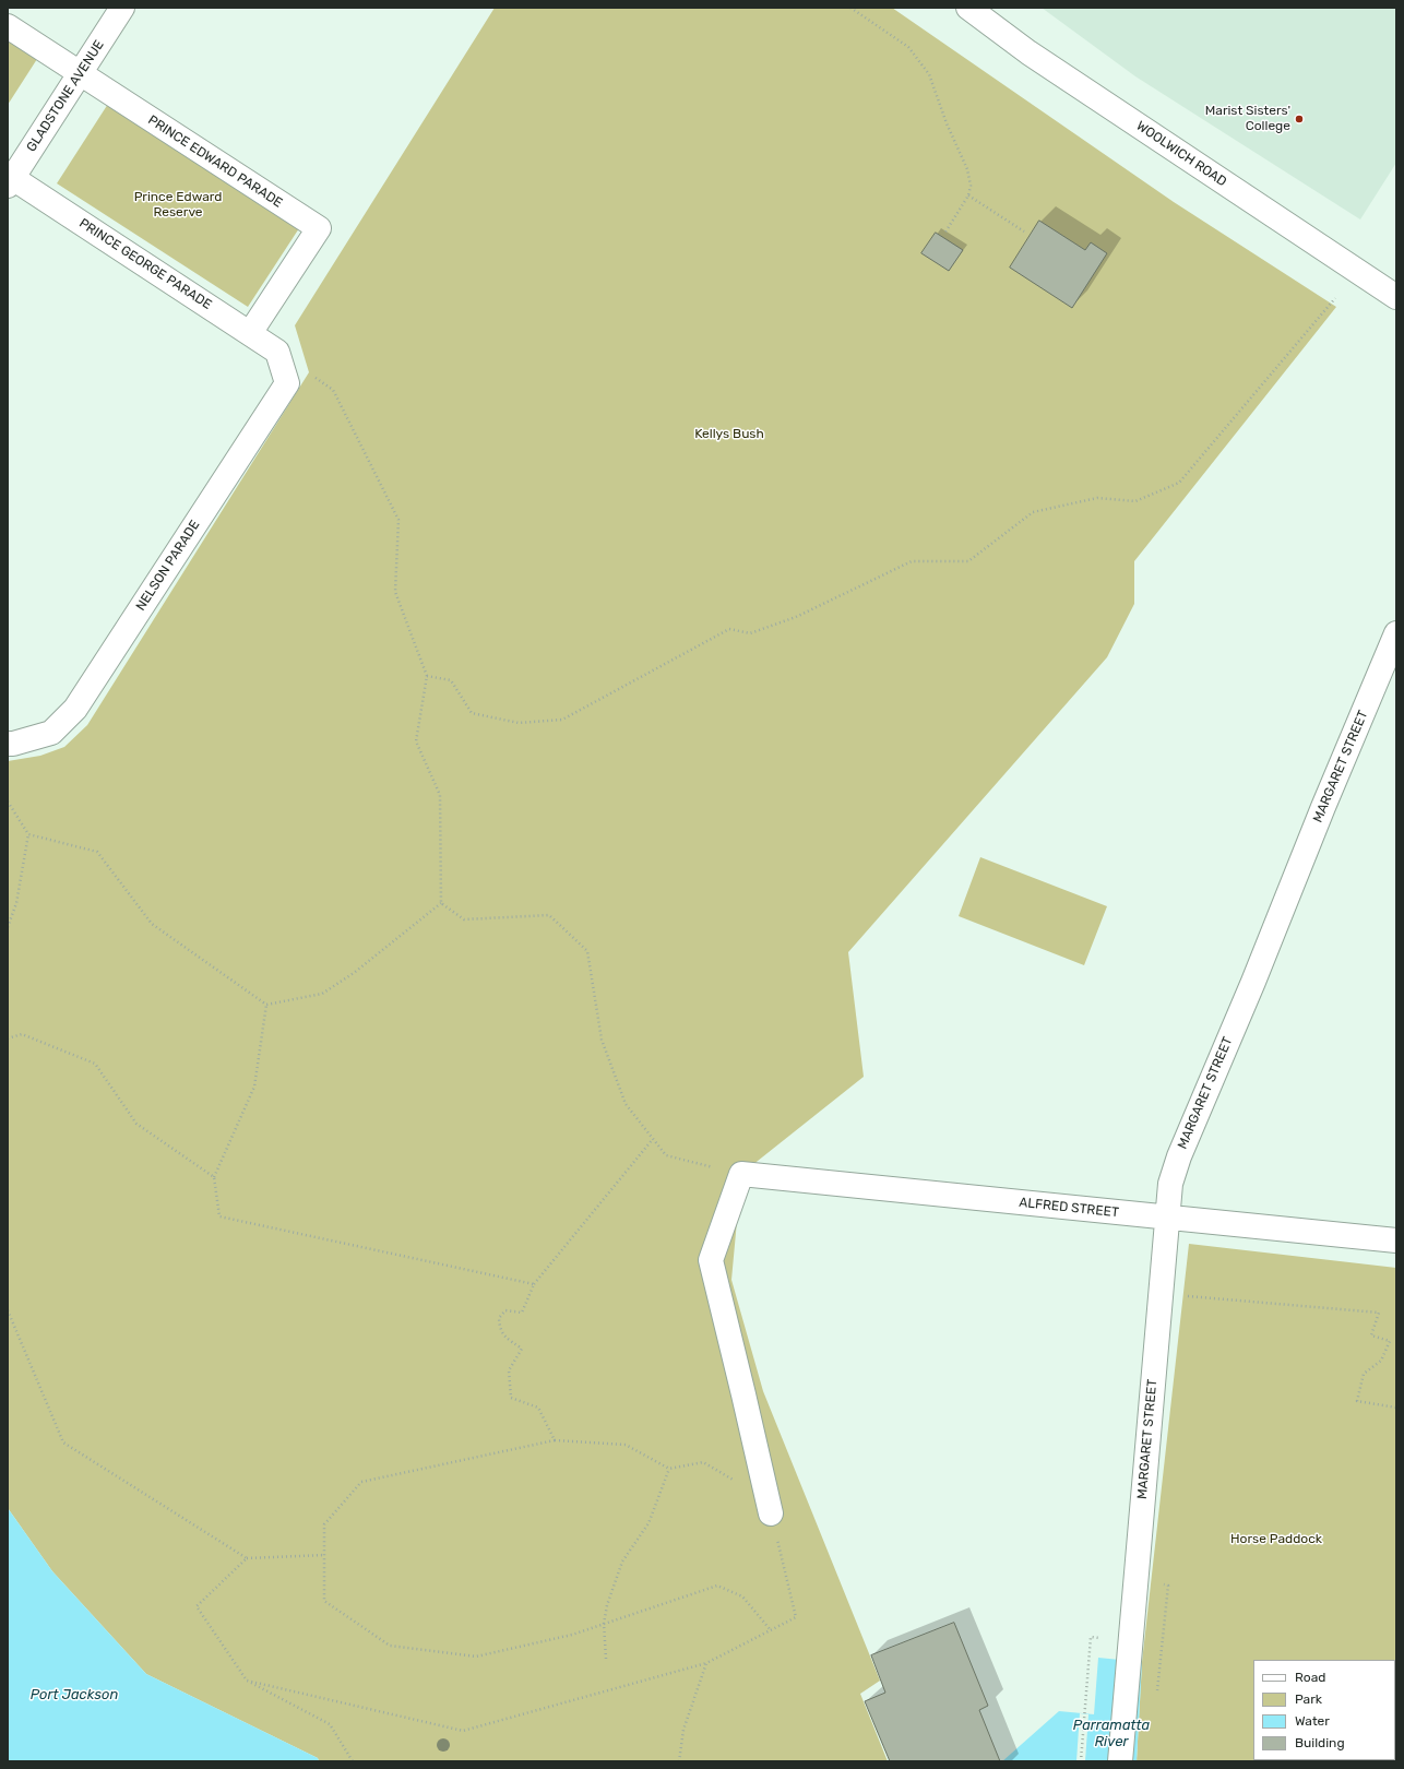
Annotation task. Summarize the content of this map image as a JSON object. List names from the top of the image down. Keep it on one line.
{"streets":{"street":["GLADSTONE AVENUE","WOOLWICH ROAD","PRINCE EDWARD PARADE","PRINCE GEORGE PARADE","NELSON PARADE","MARGARET STREET","ALFRED STREET"]},"crossings":[["GLADSTONE AVENUE","PRINCE EDWARD PARADE"],["GLADSTONE AVENUE","PRINCE GEORGE PARADE"],["PRINCE EDWARD PARADE","PRINCE GEORGE PARADE"],["PRINCE GEORGE PARADE","NELSON PARADE"],["MARGARET STREET","ALFRED STREET"]],"water":["Port Jackson","Parramatta River"],"parks":["Prince Edward Reserve","Kellys Bush","Horse Paddock"],"places":["Marist Sisters' College"],"legend":["Road","Park","Water","Building"]}
